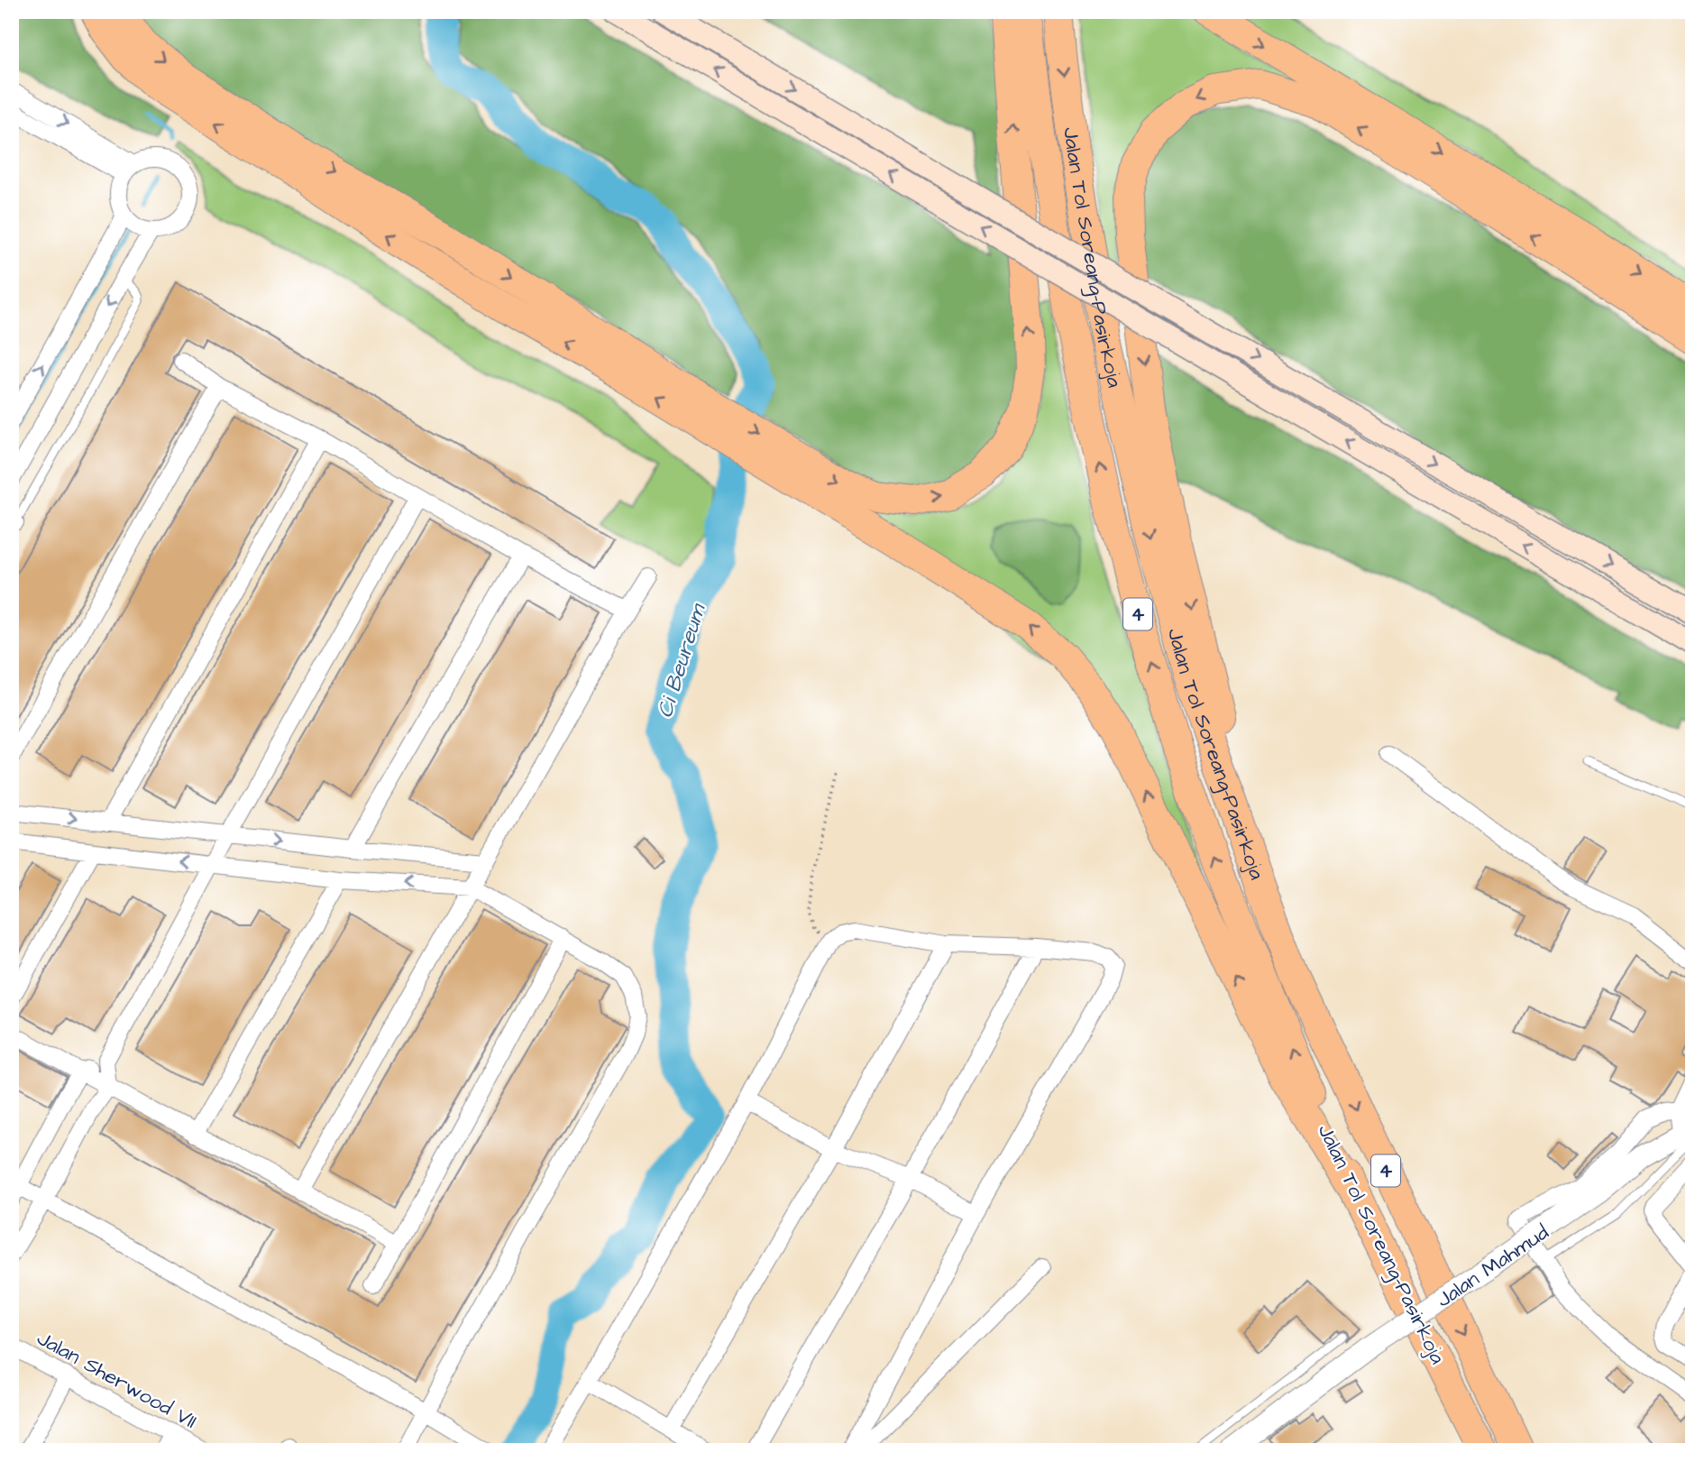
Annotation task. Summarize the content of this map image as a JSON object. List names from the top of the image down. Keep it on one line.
{"streets":{"highway":["Jalan Tol Soreang–Pasirkoja","4"],"street":["Jalan Mahmud","Jalan Sherwood VII"]},"water":["Ci Beureum"]}
